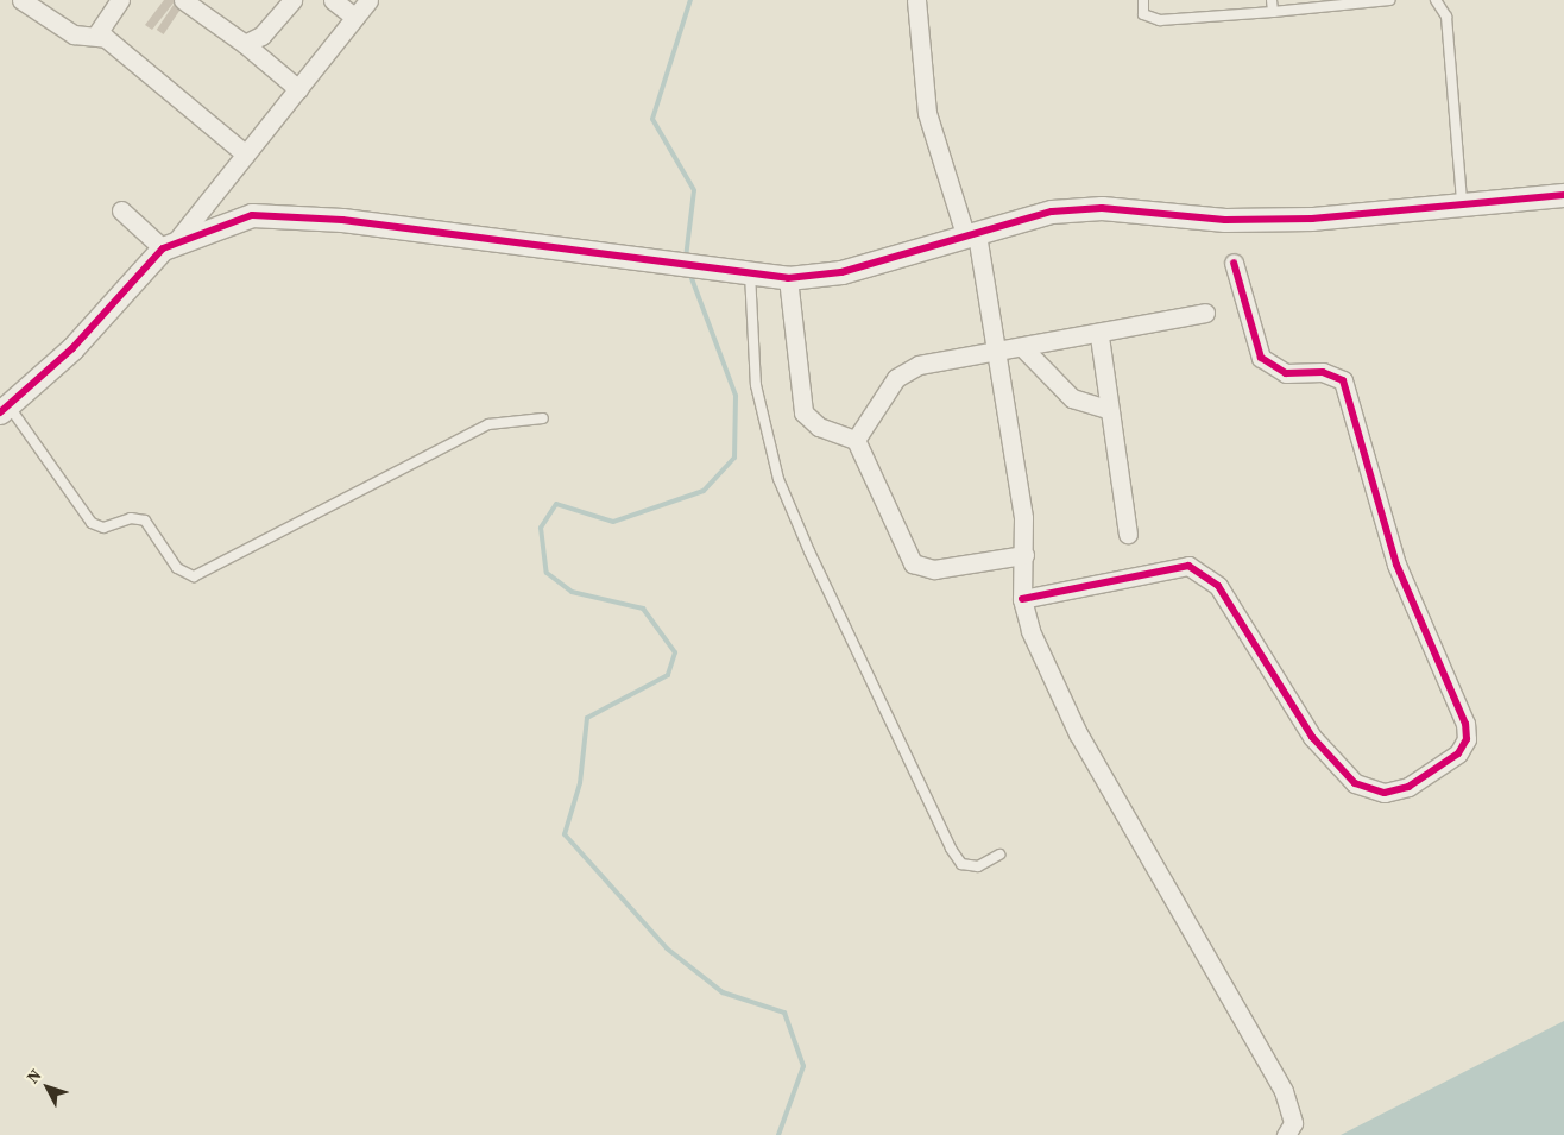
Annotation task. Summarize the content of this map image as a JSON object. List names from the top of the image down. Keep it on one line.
{"north":"top left"}
